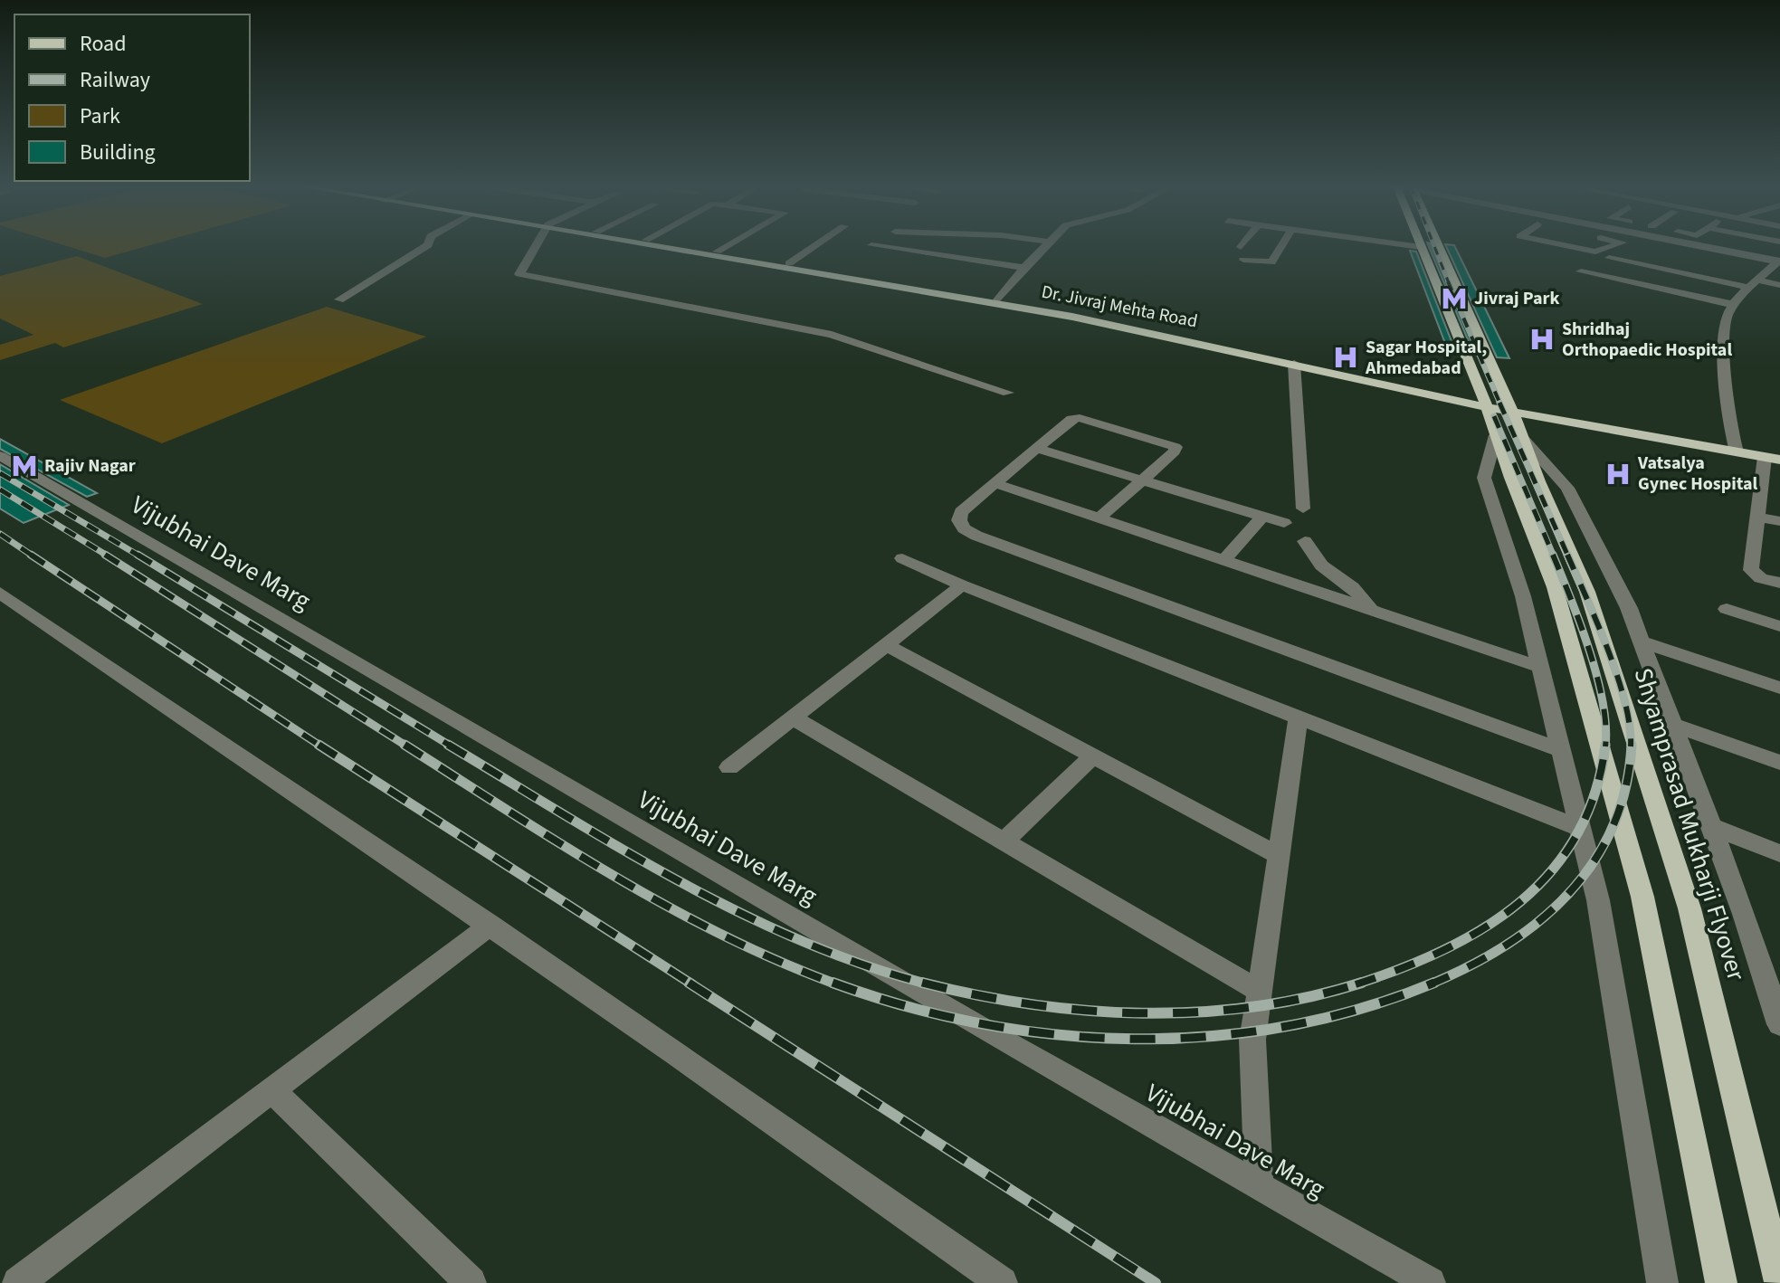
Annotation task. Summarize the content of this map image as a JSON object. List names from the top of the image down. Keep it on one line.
{"streets":{"main road":["Dr. Jivraj Mehta Road","Shyamprasad Mukharji Flyover"],"street":["Vijubhai Dave Marg"]},"places":{"metro station":["Jivraj Park","Rajiv Nagar"],"hospital":["Shridhaj Orthopaedic Hospital","Sagar Hospital, Ahmedabad","Vatsalya Gynec Hospital"]},"legend":["Road","Railway","Park","Building"]}
